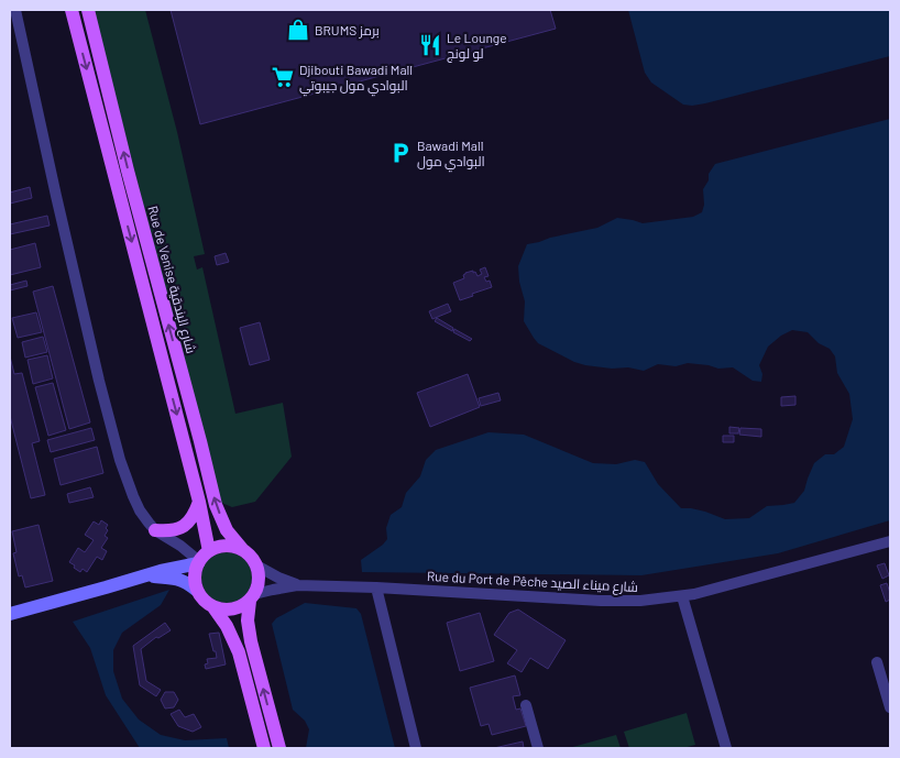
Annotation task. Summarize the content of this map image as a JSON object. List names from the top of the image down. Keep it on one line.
{"streets":{"main road":["Rue de Venise شارع البندقية"],"street":["Rue du Port de Pêche شارع ميناء الصيد"]},"crossings":[["Rue de Venise شارع البندقية","Rue du Port de Pêche شارع ميناء الصيد"]],"places":{"shop":["BRUMS برمز"],"restaurant":["Le Lounge لو لونج"],"supermarket":["Djibouti Bawadi Mall البوادي مول جيبوتي"],"parking":["Bawadi Mall البوادي مول"]}}
